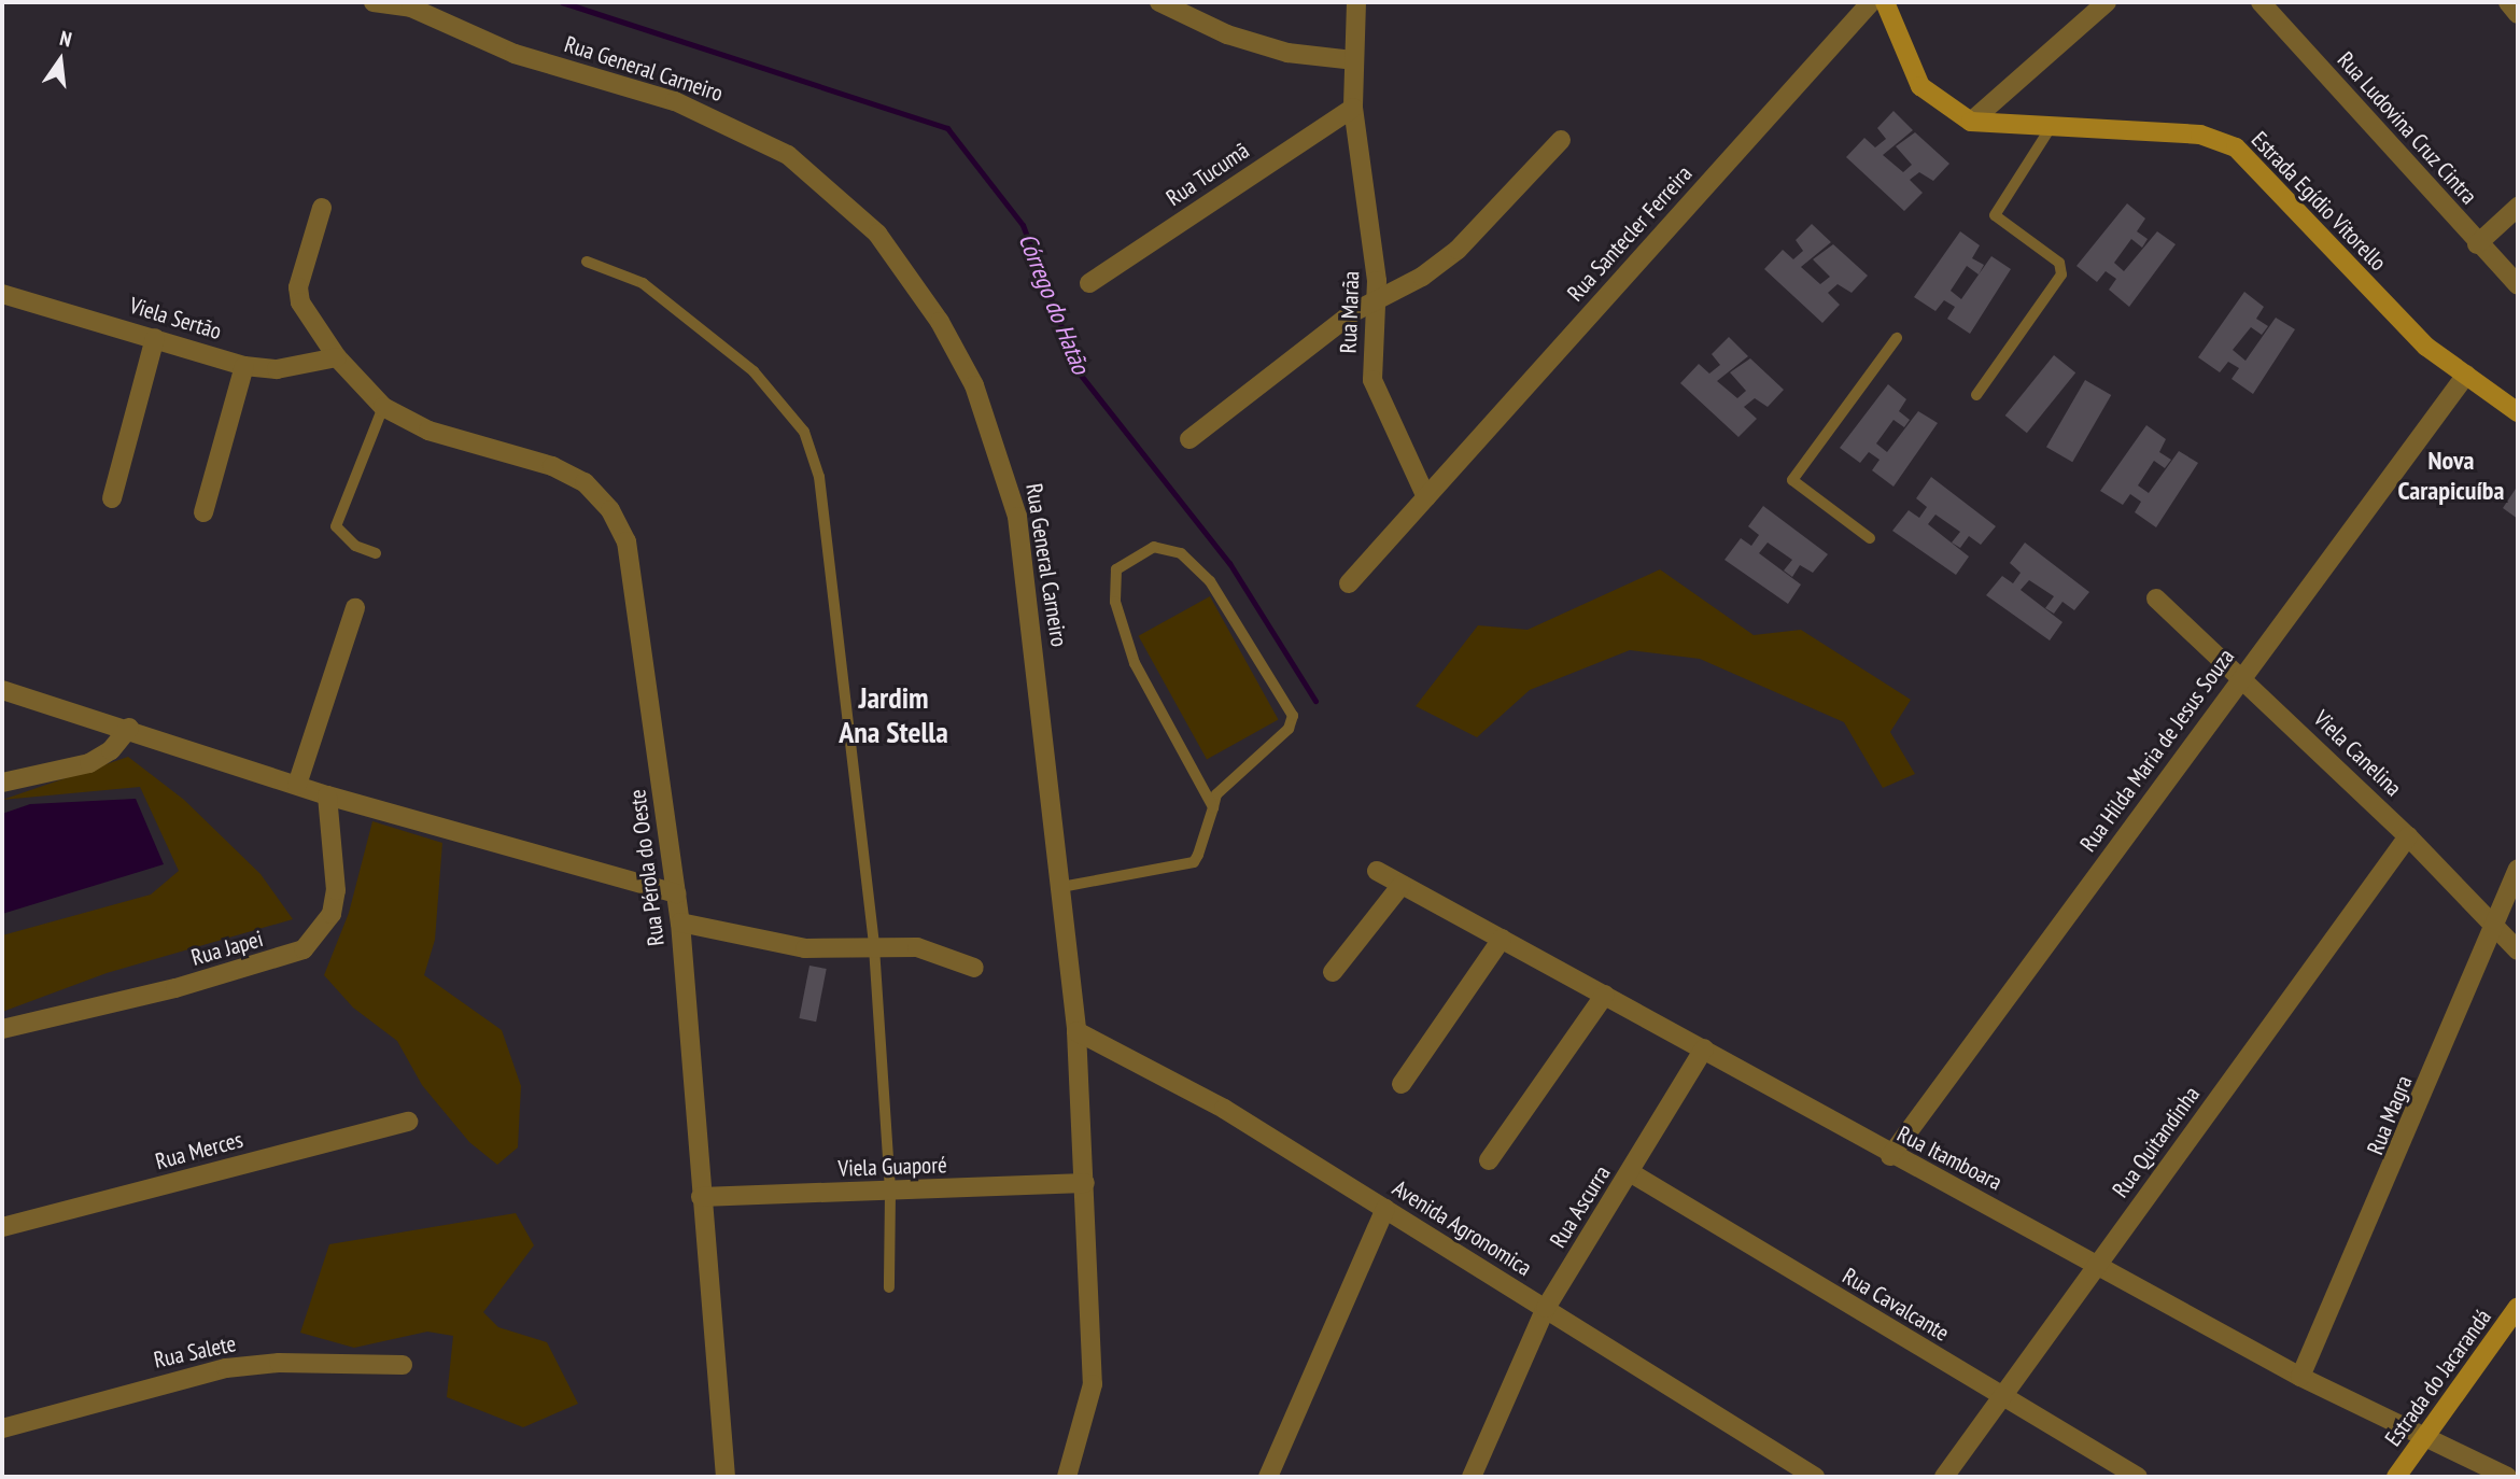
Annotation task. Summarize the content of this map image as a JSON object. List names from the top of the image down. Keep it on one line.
{"streets":{"street":["Rua General Carneiro","Rua Ludovina Cruz Cintra","Rua Tucumã","Estrada Egídio Vitorello","Rua Santecler Ferreira","Rua Marãa","Viela Sertão","Rua Hilda Maria de Jesus Souza","Viela Canelina","Rua Pérola do Oeste","Rua Japei","Rua Magra","Rua Quitandinha","Rua Merces","Rua Itamboara","Viela Guaporé","Rua Ascurra","Avenida Agronomica","Rua Cavalcante","Rua Salete","Estrada do Jacarandá"]},"crossings":[["Rua General Carneiro","Viela Guaporé"],["Rua General Carneiro","Avenida Agronomica"],["Rua Tucumã","Rua Marãa"],["Estrada Egídio Vitorello","Rua Hilda Maria de Jesus Souza"],["Rua Santecler Ferreira","Rua Marãa"],["Viela Sertão","Rua Pérola do Oeste"],["Rua Hilda Maria de Jesus Souza","Viela Canelina"],["Rua Hilda Maria de Jesus Souza","Rua Itamboara"],["Viela Canelina","Rua Magra"],["Viela Canelina","Rua Quitandinha"],["Rua Pérola do Oeste","Viela Guaporé"],["Rua Magra","Rua Itamboara"],["Rua Quitandinha","Rua Itamboara"],["Rua Quitandinha","Rua Cavalcante"],["Rua Itamboara","Rua Ascurra"],["Rua Itamboara","Estrada do Jacarandá"],["Rua Ascurra","Avenida Agronomica"],["Rua Ascurra","Rua Cavalcante"]],"districts":["Nova Carapicuíba","Jardim Ana Stella"],"water":["Córrego do Hatão"],"north":"top"}
